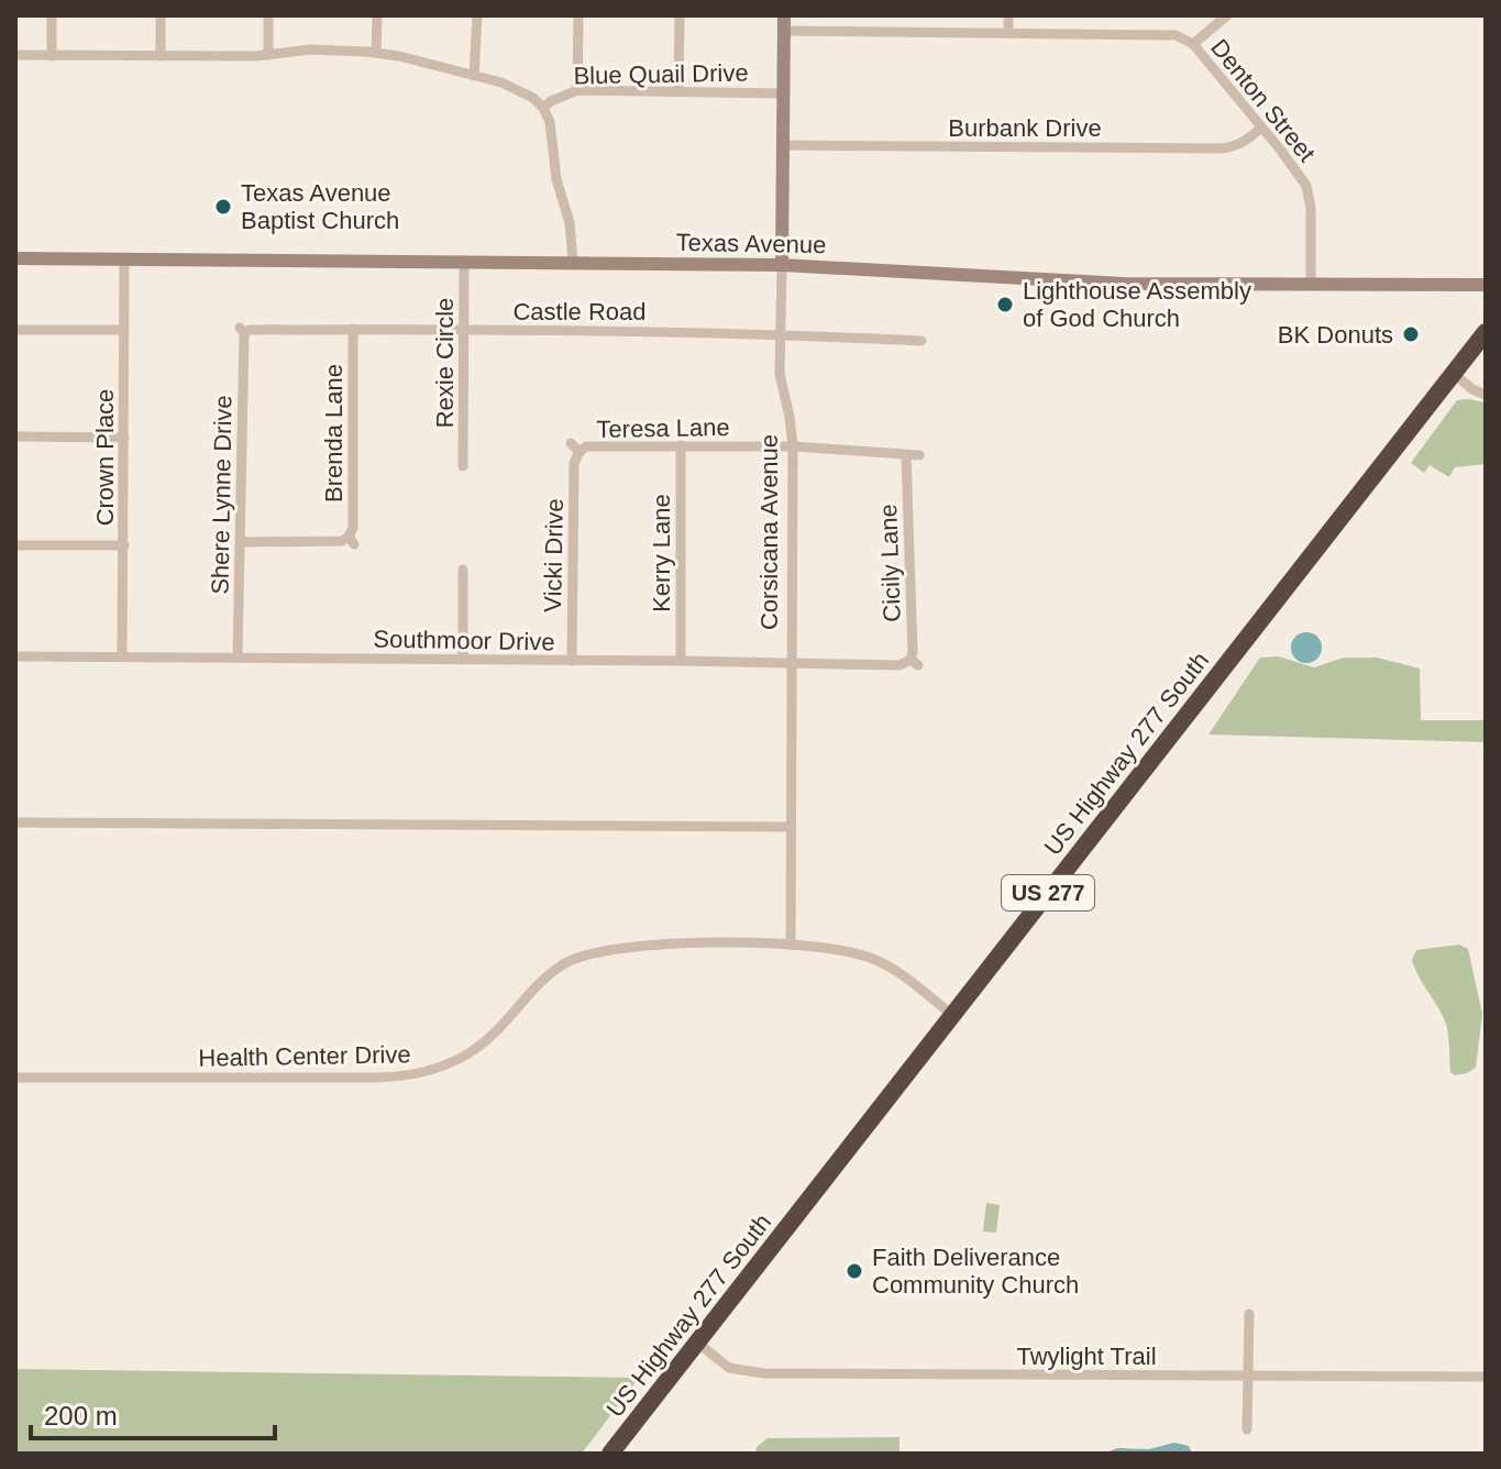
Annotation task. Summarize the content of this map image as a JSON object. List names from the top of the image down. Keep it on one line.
{"streets":{"highway":["US Highway 277 South","US 277"],"street":["Blue Quail Drive","Denton Street","Burbank Drive","Texas Avenue","Castle Road","Rexie Circle","Teresa Lane","Brenda Lane","Crown Place","Shere Lynne Drive","Corsicana Avenue","Kerry Lane","Vicki Drive","Cicily Lane","Southmoor Drive","Health Center Drive","Twylight Trail"]},"crossings":[["Blue Quail Drive","Corsicana Avenue"],["Denton Street","Burbank Drive"],["Denton Street","Texas Avenue"],["Burbank Drive","Corsicana Avenue"],["Texas Avenue","Rexie Circle"],["Texas Avenue","Crown Place"],["Texas Avenue","Corsicana Avenue"],["Castle Road","Rexie Circle"],["Castle Road","Brenda Lane"],["Castle Road","Shere Lynne Drive"],["Castle Road","Corsicana Avenue"],["Teresa Lane","Corsicana Avenue"],["Teresa Lane","Kerry Lane"],["Teresa Lane","Vicki Drive"],["Teresa Lane","Cicily Lane"],["Brenda Lane","Shere Lynne Drive"],["Crown Place","Southmoor Drive"],["Shere Lynne Drive","Southmoor Drive"],["Corsicana Avenue","Southmoor Drive"],["Corsicana Avenue","Health Center Drive"],["Kerry Lane","Southmoor Drive"],["Vicki Drive","Southmoor Drive"],["Cicily Lane","Southmoor Drive"],["US Highway 277 South","Health Center Drive"],["US Highway 277 South","Twylight Trail"]],"places":["Texas Avenue Baptist Church","Lighthouse Assembly of God Church","BK Donuts","Faith Deliverance Community Church"],"scale_bar":"200 m"}
